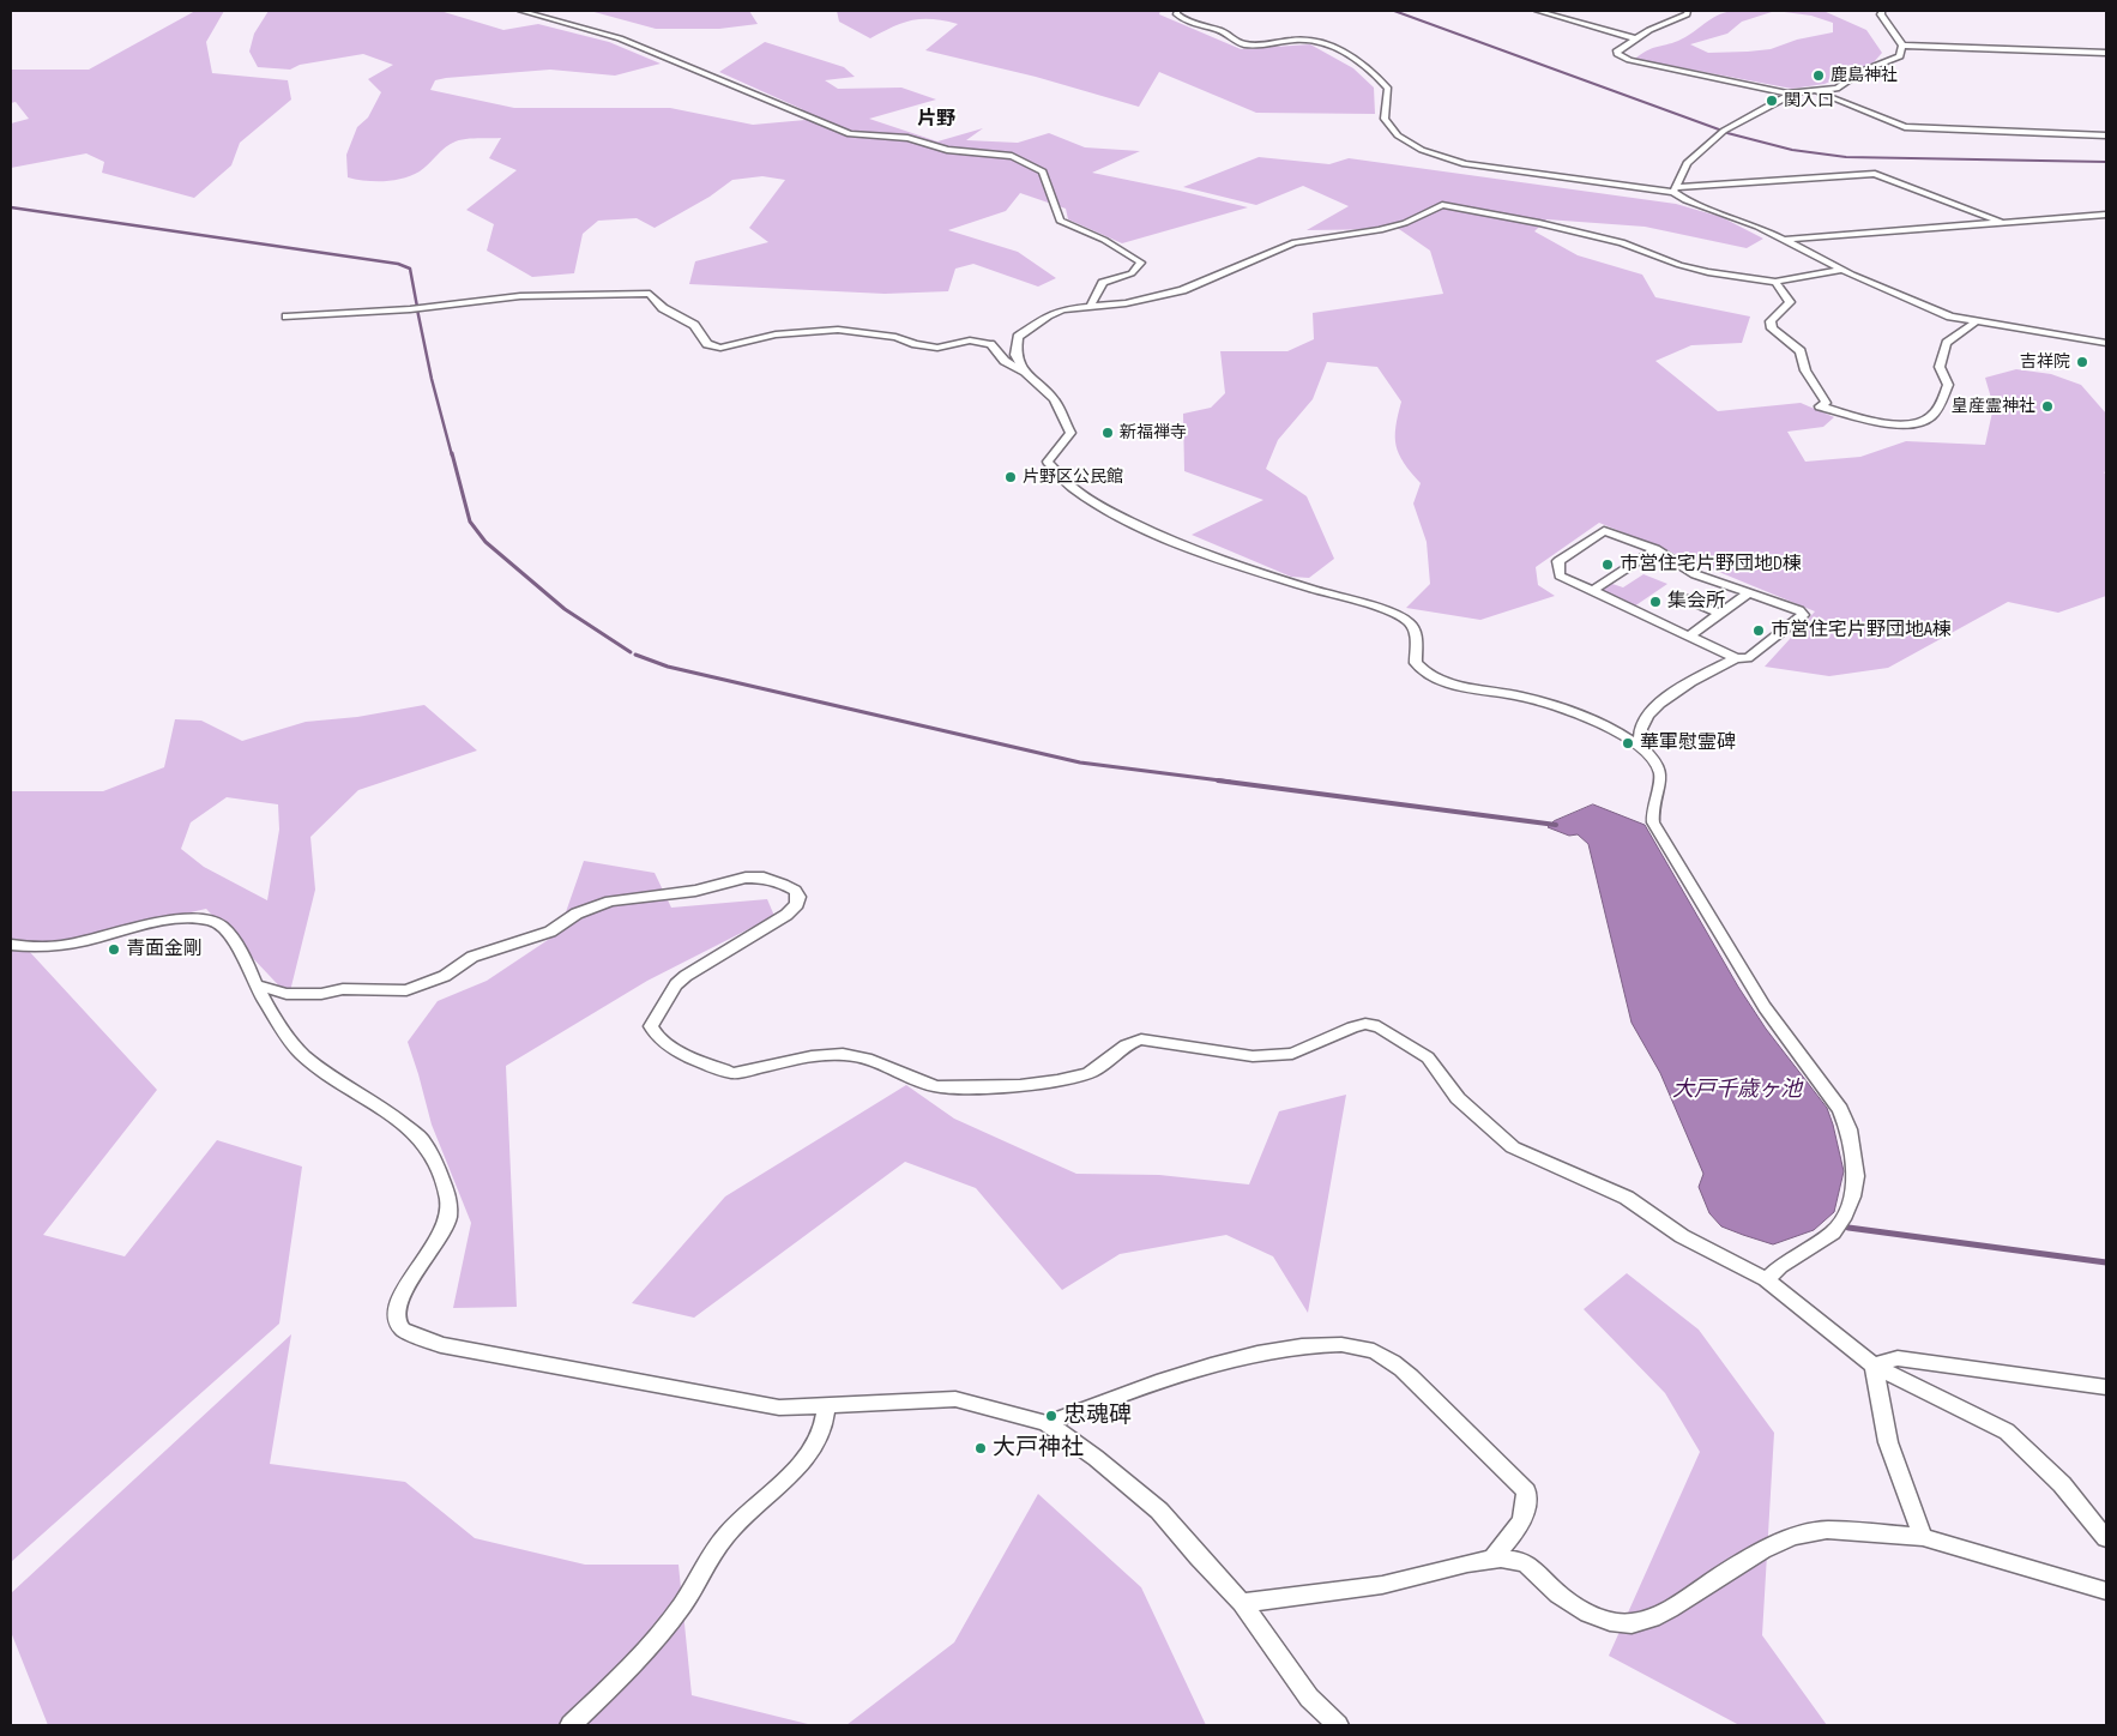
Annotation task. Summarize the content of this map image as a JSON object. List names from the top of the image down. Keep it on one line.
{"districts":["片野"],"water":["大戸千歳ヶ池"],"places":["鹿島神社","関入口","吉祥院","皇産霊神社","新福禅寺","片野区公民館","市営住宅片野団地D棟","集会所","市営住宅片野団地A棟","華軍慰霊碑","青面金剛","忠魂碑","大戸神社"]}
